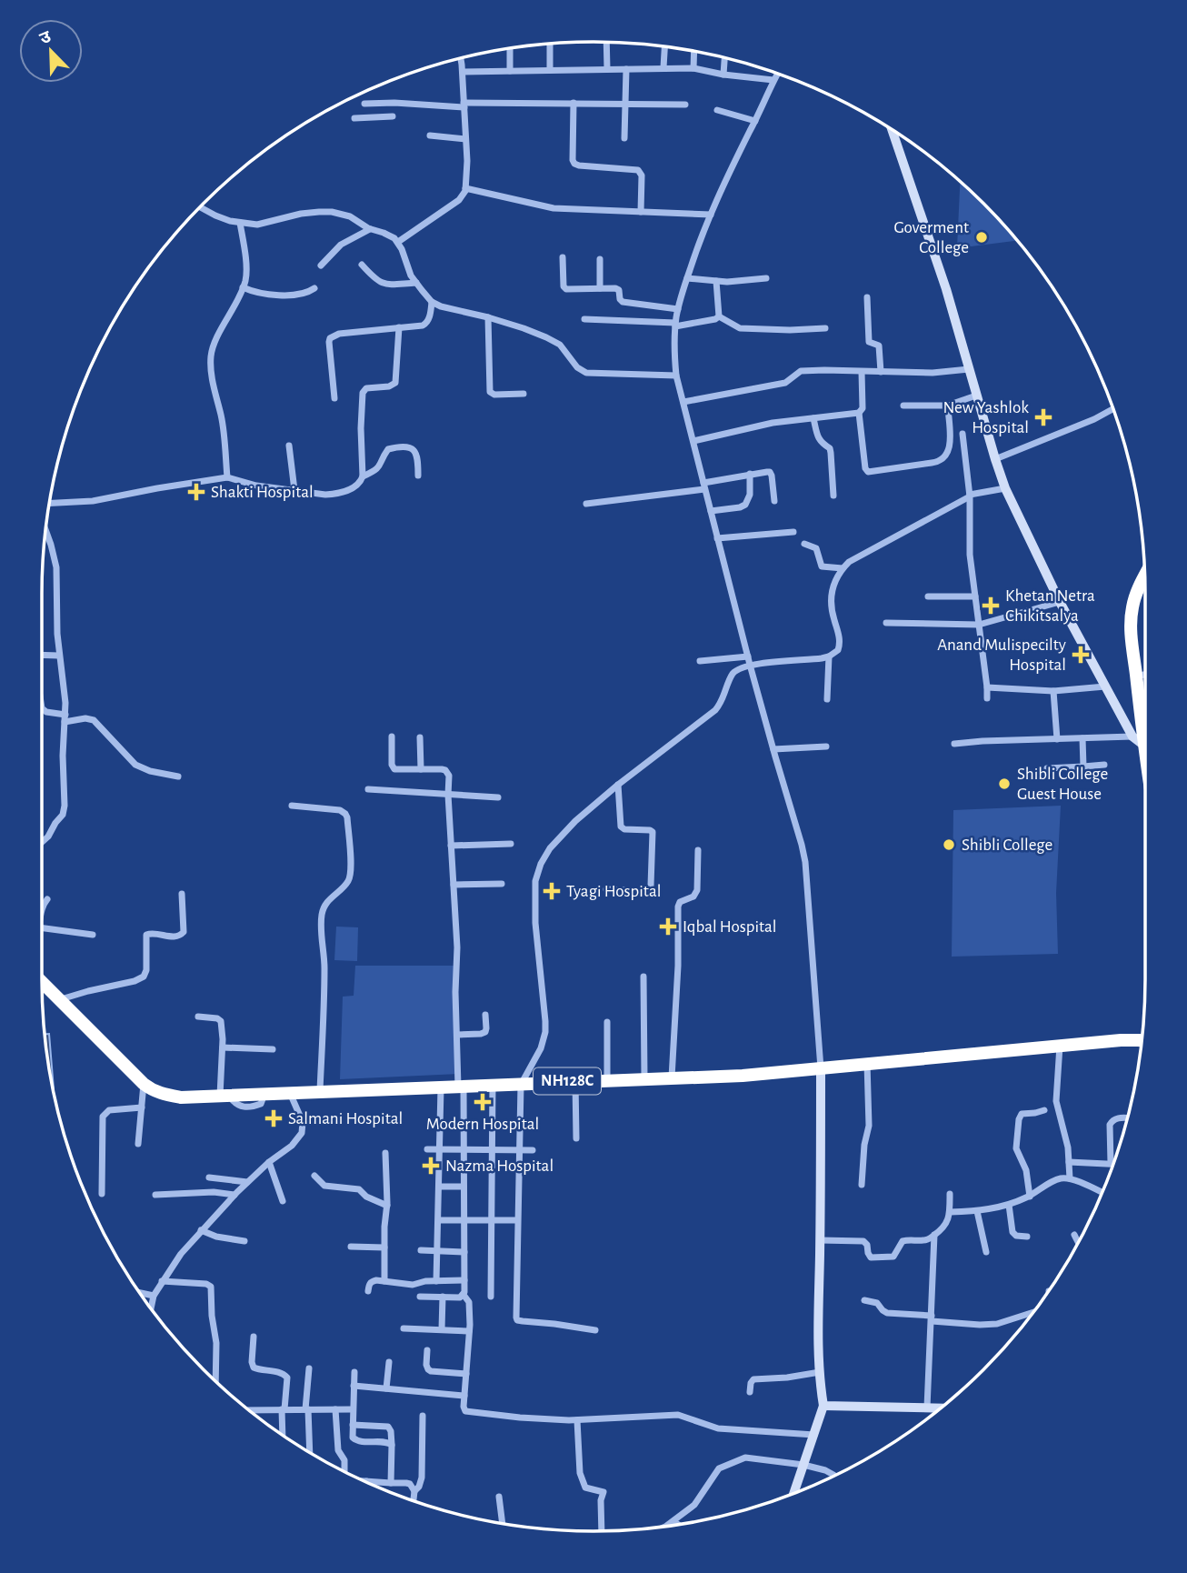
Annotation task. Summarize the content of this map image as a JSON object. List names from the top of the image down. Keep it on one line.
{"streets":{"highway":["NH128C"]},"places":{"other":["Goverment College","Shibli College Guest House","Shibli College"],"health":["New Yashlok Hospital","Shakti Hospital","Khetan Netra Chikitsalya","Anand Mulispecilty Hospital","Tyagi Hospital","Iqbal Hospital","Modern Hospital","Salmani Hospital","Nazma Hospital"]},"north":"top left"}
